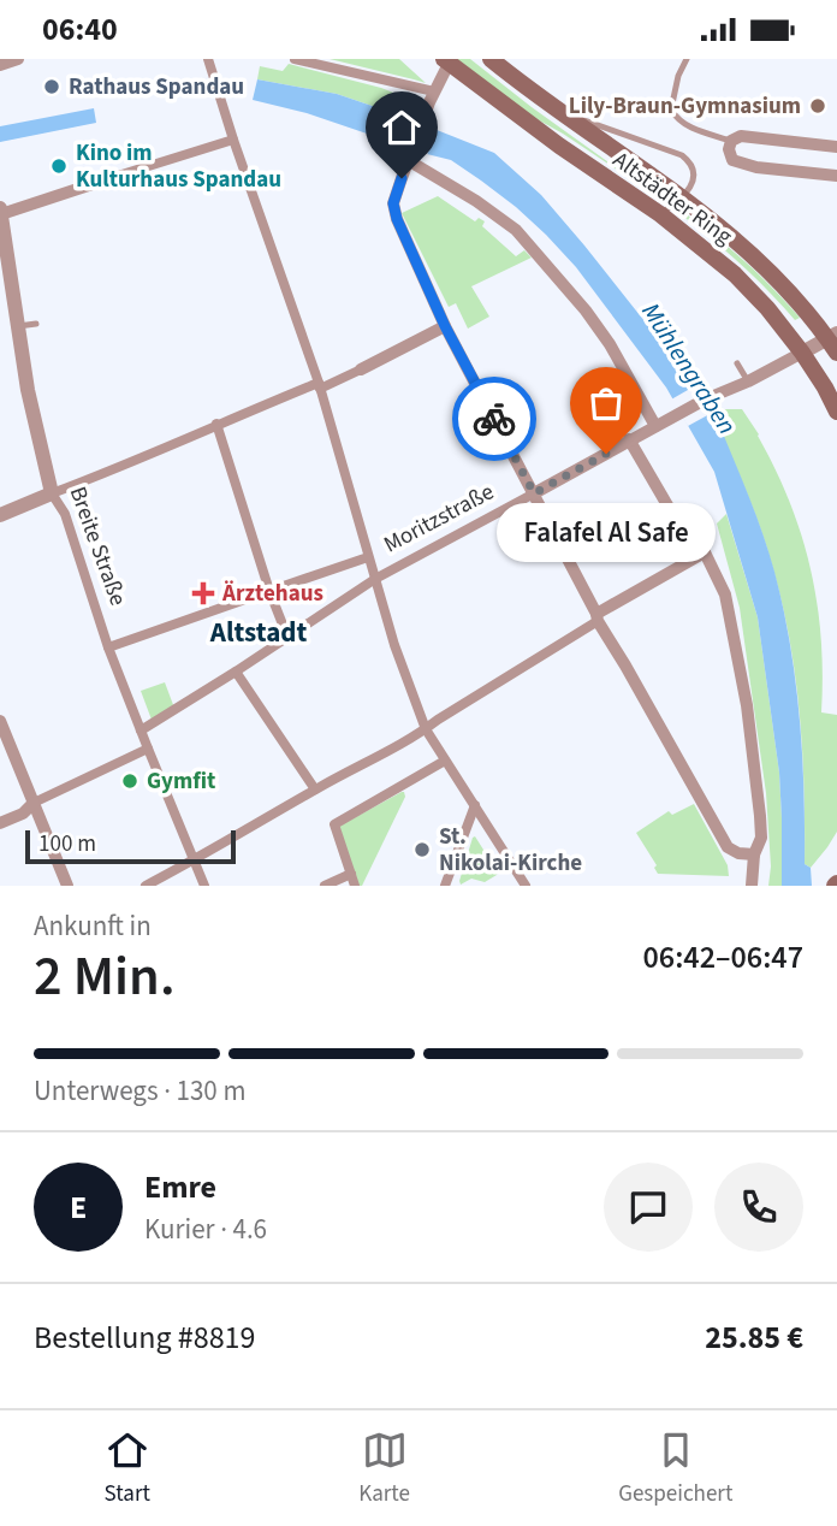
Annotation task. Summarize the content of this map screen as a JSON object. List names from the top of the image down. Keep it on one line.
{"streets":{"main road":["Altstädter Ring"],"street":["Moritzstraße","Breite Straße"]},"crossings":[["Altstädter Ring","Moritzstraße"],["Moritzstraße","Breite Straße"]],"districts":["Altstadt"],"water":["Mühlengraben"],"places":{"other":["Rathaus Spandau","Lily-Braun-Gymnasium","Kino im Kulturhaus Spandau","Falafel Al Safe","Gymfit","St. Nikolai-Kirche"],"health":["Ärztehaus"]},"scale_bar":"100 m","page":{"status":"06:40","bubble":"Falafel Al Safe","scale":"100 m","heading":["2 Min.","Ankunft in","06:42–06:47"],"panel":["Emre","Kurier · 4.6","Bestellung #8819","25.85 €"],"bar":"Unterwegs · 130 m","round":"E","tabs":["Start","Karte","Gespeichert"]}}
